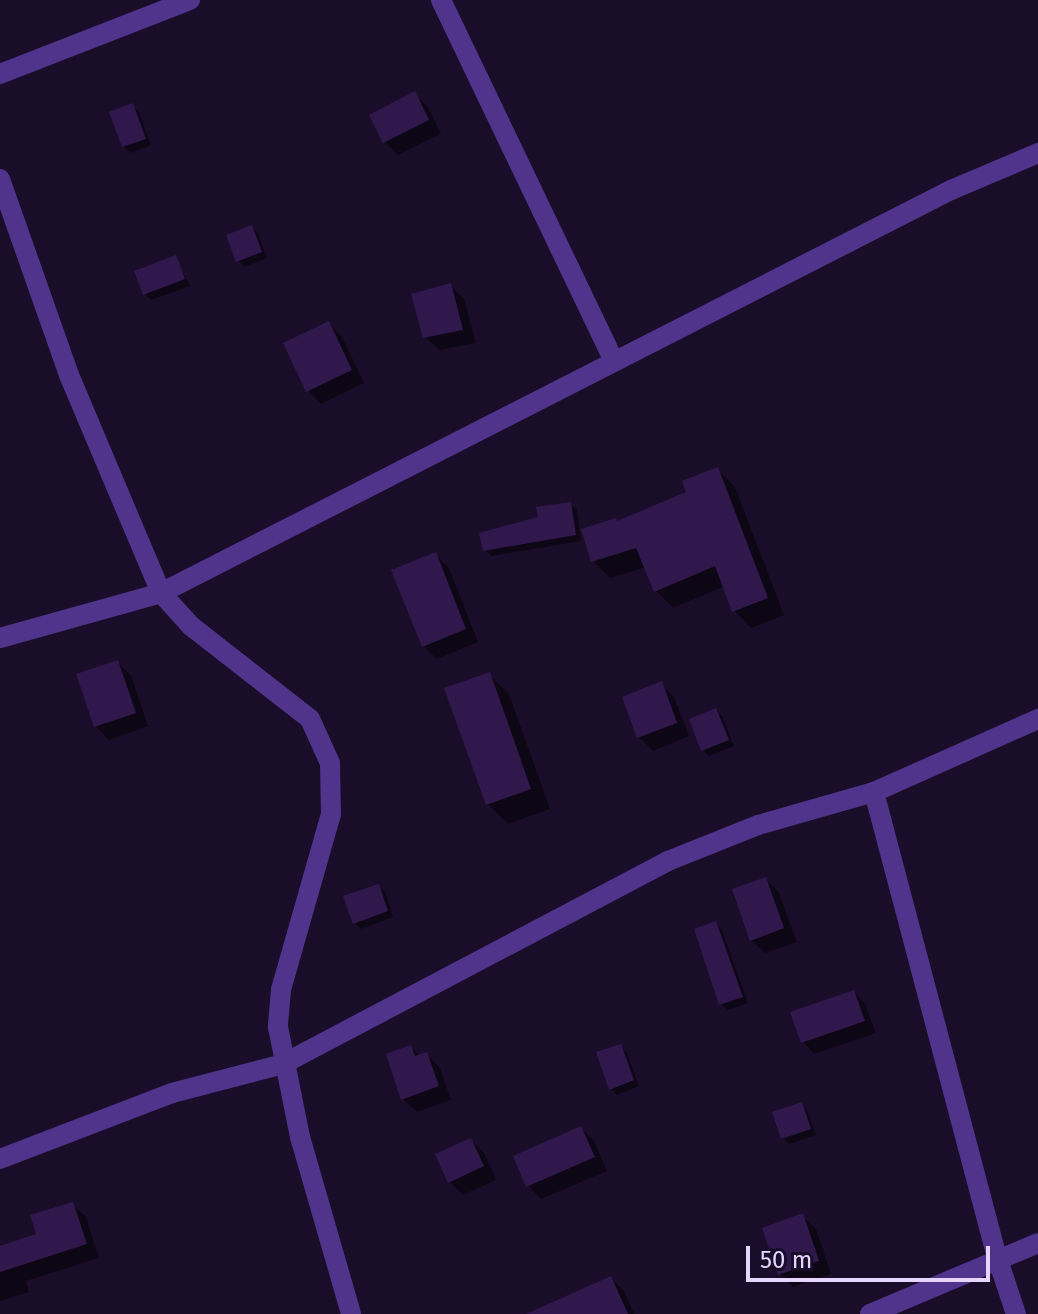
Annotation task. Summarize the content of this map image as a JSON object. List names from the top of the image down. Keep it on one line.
{"scale_bar":"50 m"}
